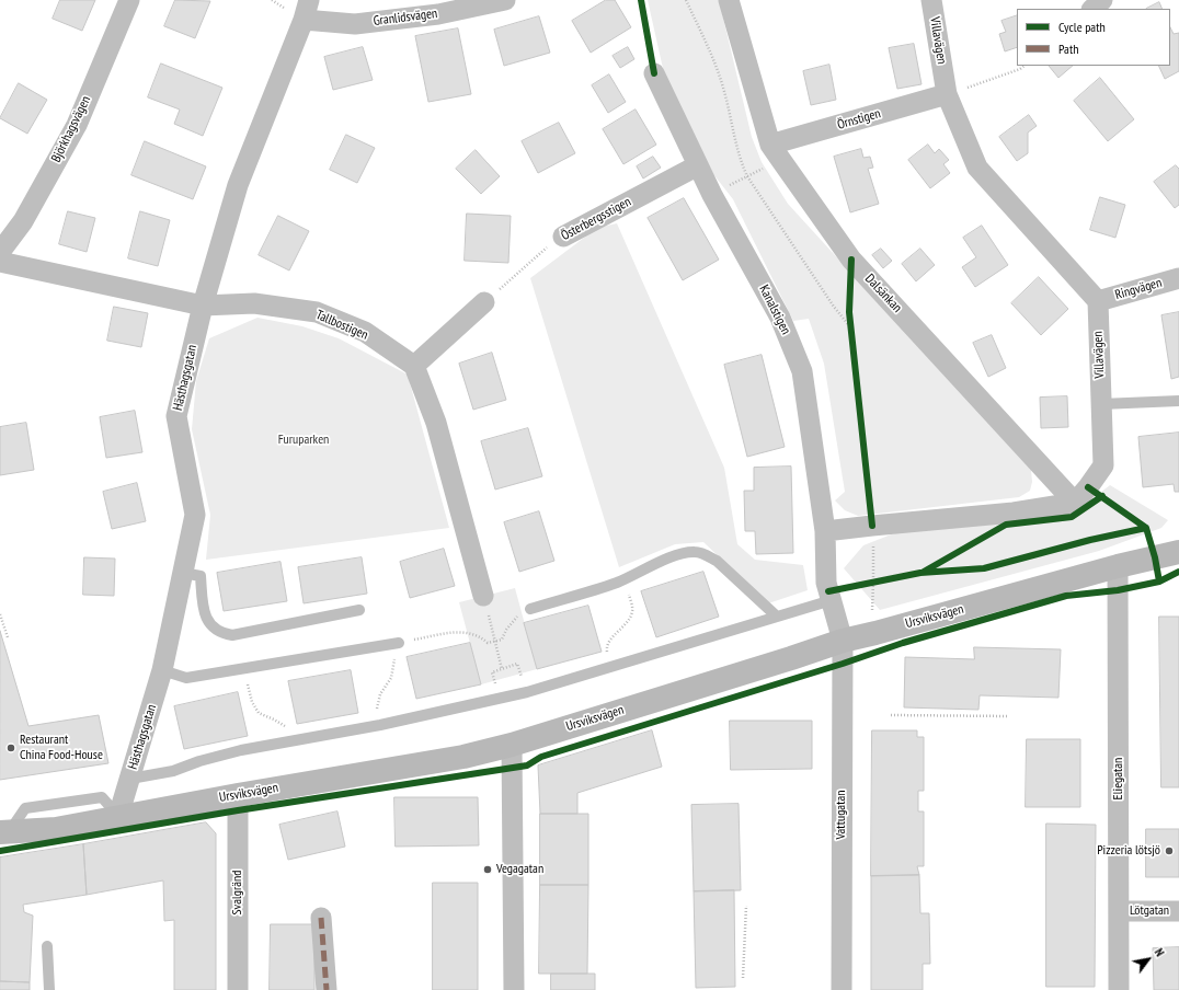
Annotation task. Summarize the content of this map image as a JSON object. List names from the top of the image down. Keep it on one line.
{"streets":{"street":["Granlidsvägen","Villavägen","Örnstigen","Björkhagsvägen","Österbergsstigen","Ringvägen","Dalsänkan","Kanalstigen","Tallbostigen","Hästhagsgatan","Ursviksvägen","Eliegatan","Vattugatan","Svalgränd","Lötgatan"]},"crossings":[["Granlidsvägen","Hästhagsgatan"],["Villavägen","Örnstigen"],["Villavägen","Ringvägen"],["Villavägen","Dalsänkan"],["Örnstigen","Dalsänkan"],["Österbergsstigen","Kanalstigen"],["Kanalstigen","Ursviksvägen"],["Kanalstigen","Vattugatan"],["Tallbostigen","Hästhagsgatan"],["Hästhagsgatan","Ursviksvägen"],["Ursviksvägen","Eliegatan"],["Ursviksvägen","Vattugatan"],["Ursviksvägen","Svalgränd"],["Eliegatan","Lötgatan"]],"parks":["Furuparken"],"places":["Restaurant China Food-House","Pizzeria lötsjö","Vegagatan"],"legend":["Cycle path","Path"],"north":"top right"}
